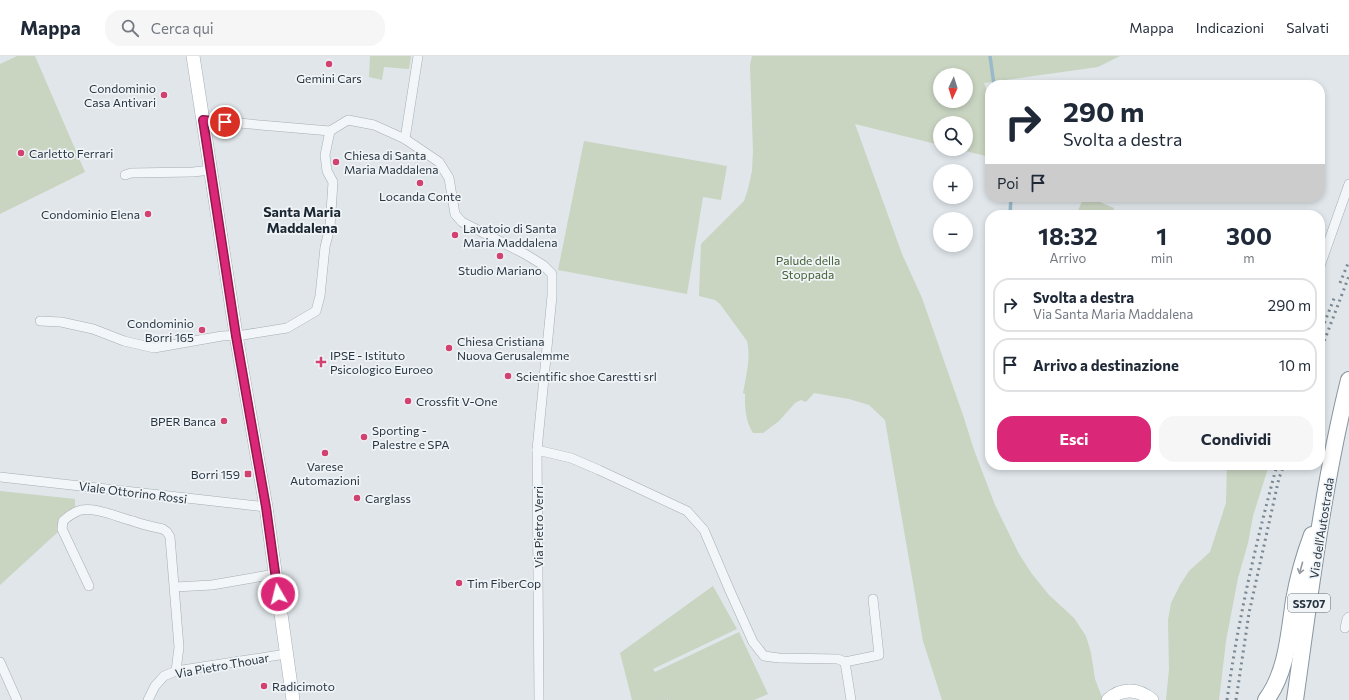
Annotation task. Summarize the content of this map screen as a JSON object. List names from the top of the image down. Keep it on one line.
{"streets":{"highway":["Via dell'Autostrada","SS707"],"street":["Viale Ottorino Rossi","Via Pietro Verri","Via Pietro Thouar"]},"districts":["Santa Maria Maddalena"],"parks":["Palude della Stoppada"],"places":{"other":["Gemini Cars","Condominio Casa Antivari","Carletto Ferrari","Chiesa di Santa Maria Maddalena","Locanda Conte","Condominio Elena","Lavatoio di Santa Maria Maddalena","Studio Mariano","Condominio Borri 165","Chiesa Cristiana Nuova Gerusalemme","Scientific shoe Carestti srl","Crossfit V-One","BPER Banca","Sporting - Palestre e SPA","Varese Automazioni","Carglass","Tim FiberCop","Radicimoto"],"health":["IPSE - Istituto Psicologico Euroeo"],"transit":["Borri 159"]},"north":"bottom","page":{"header":"Mappa","search":"Cerca qui","nav":["Mappa","Indicazioni","Salvati"],"map_buttons":["+","−"],"turn":["290 m","Svolta a destra"],"then":"Poi","eta":["18:32","Arrivo","1","min","300","m"],"list":[{"name":"Svolta a destra","note":"Via Santa Maria Maddalena","value":"290 m"},{"name":"Arrivo a destinazione","value":"10 m"}],"buttons":["Esci","Condividi"]}}
